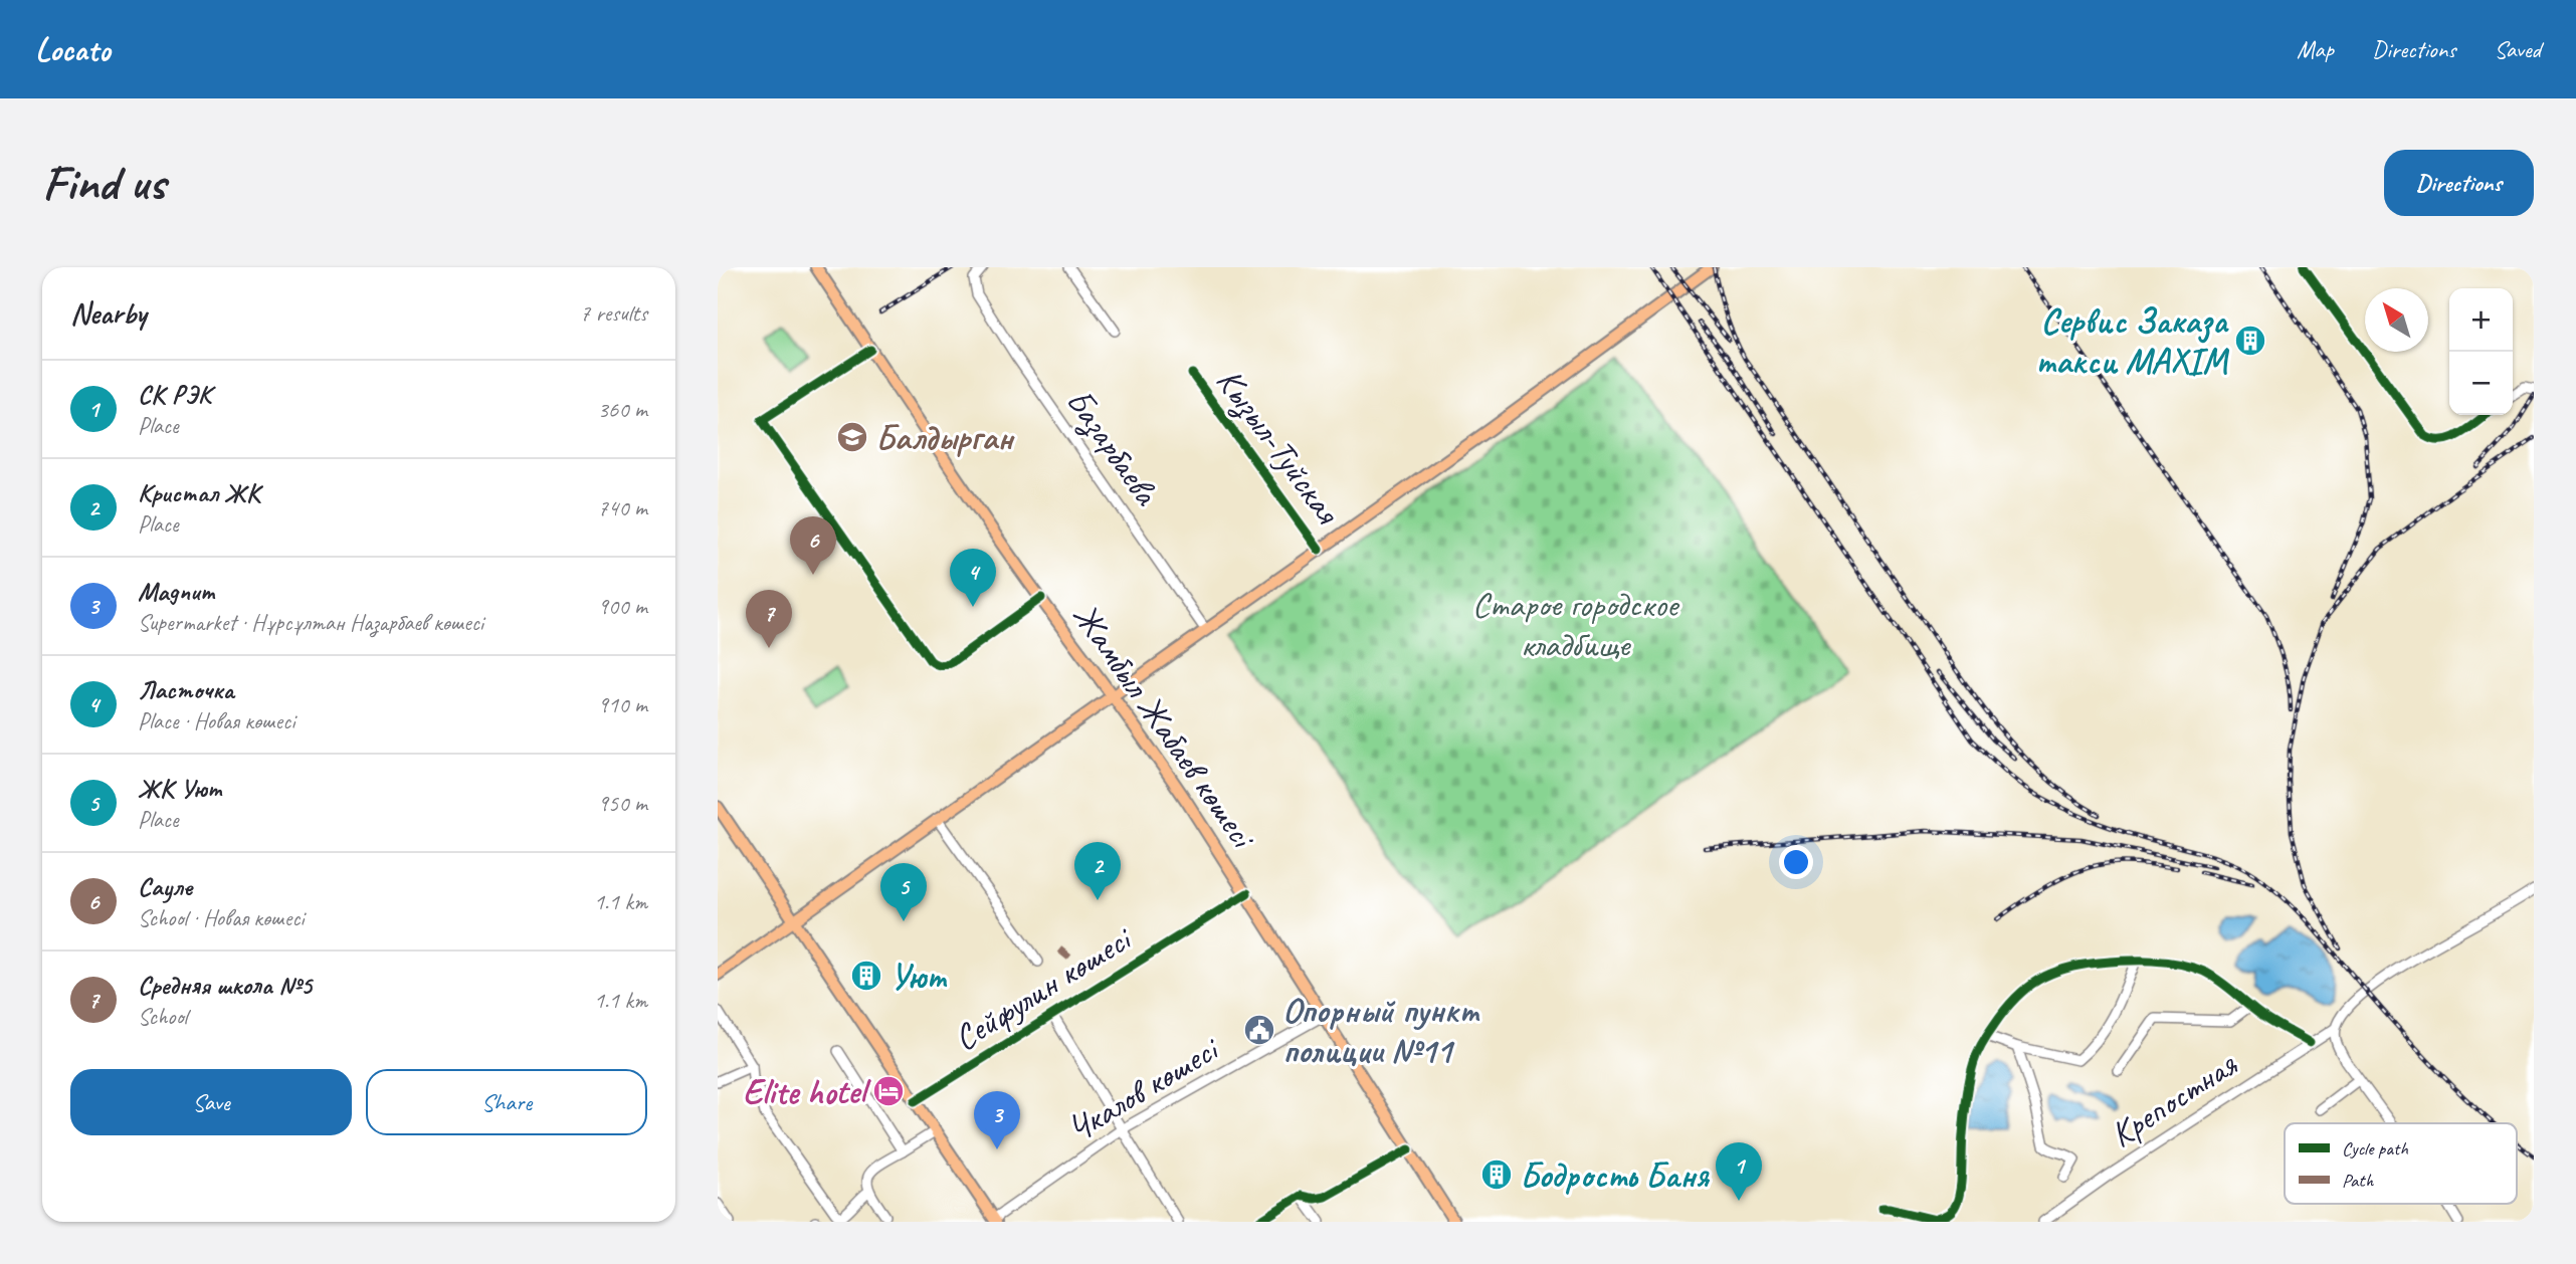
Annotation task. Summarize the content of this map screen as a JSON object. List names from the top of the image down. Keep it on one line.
{"streets":{"main road":["Жамбыл Жабаев көшесі"],"street":["Кызыл-Туйская","Базарбаева","Сейфулин көшесі","Чкалов көшесі","Крепостная"]},"crossings":[["Жамбыл Жабаев көшесі","Сейфулин көшесі"],["Жамбыл Жабаев көшесі","Чкалов көшесі"]],"parks":["Старое городское кладбище"],"places":{"building":["Сервис Заказа такси MAXIM","Уют","Бодрость Баня"],"school or university":["Балдырган"],"public building":["Опорный пункт полиции №11"],"hotel":["Elite hotel"]},"legend":["Cycle path","Path"],"north":"top left","page":{"header":"Locato","nav":["Map","Directions","Saved"],"buttons":["Directions",["Save","Share"]],"title":"Find us","heading":["Nearby","7 results"],"map_buttons":["+","−"],"list":[{"mark":"1","name":"СК РЭК","note":"Place","value":"360 m"},{"mark":"2","name":"Кристал ЖК","note":"Place","value":"740 m"},{"mark":"3","name":"Magnum","note":"Supermarket · Нұрсұлтан Назарбаев көшесі","value":"900 m"},{"mark":"4","name":"Ласточка","note":"Place · Новая көшесі","value":"910 m"},{"mark":"5","name":"ЖК Уют","note":"Place","value":"950 m"},{"mark":"6","name":"Сауле","note":"School · Новая көшесі","value":"1.1 km"},{"mark":"7","name":"Средняя школа №5","note":"School","value":"1.1 km"}],"pins":["6","4","7","2","5","3","1"]}}
